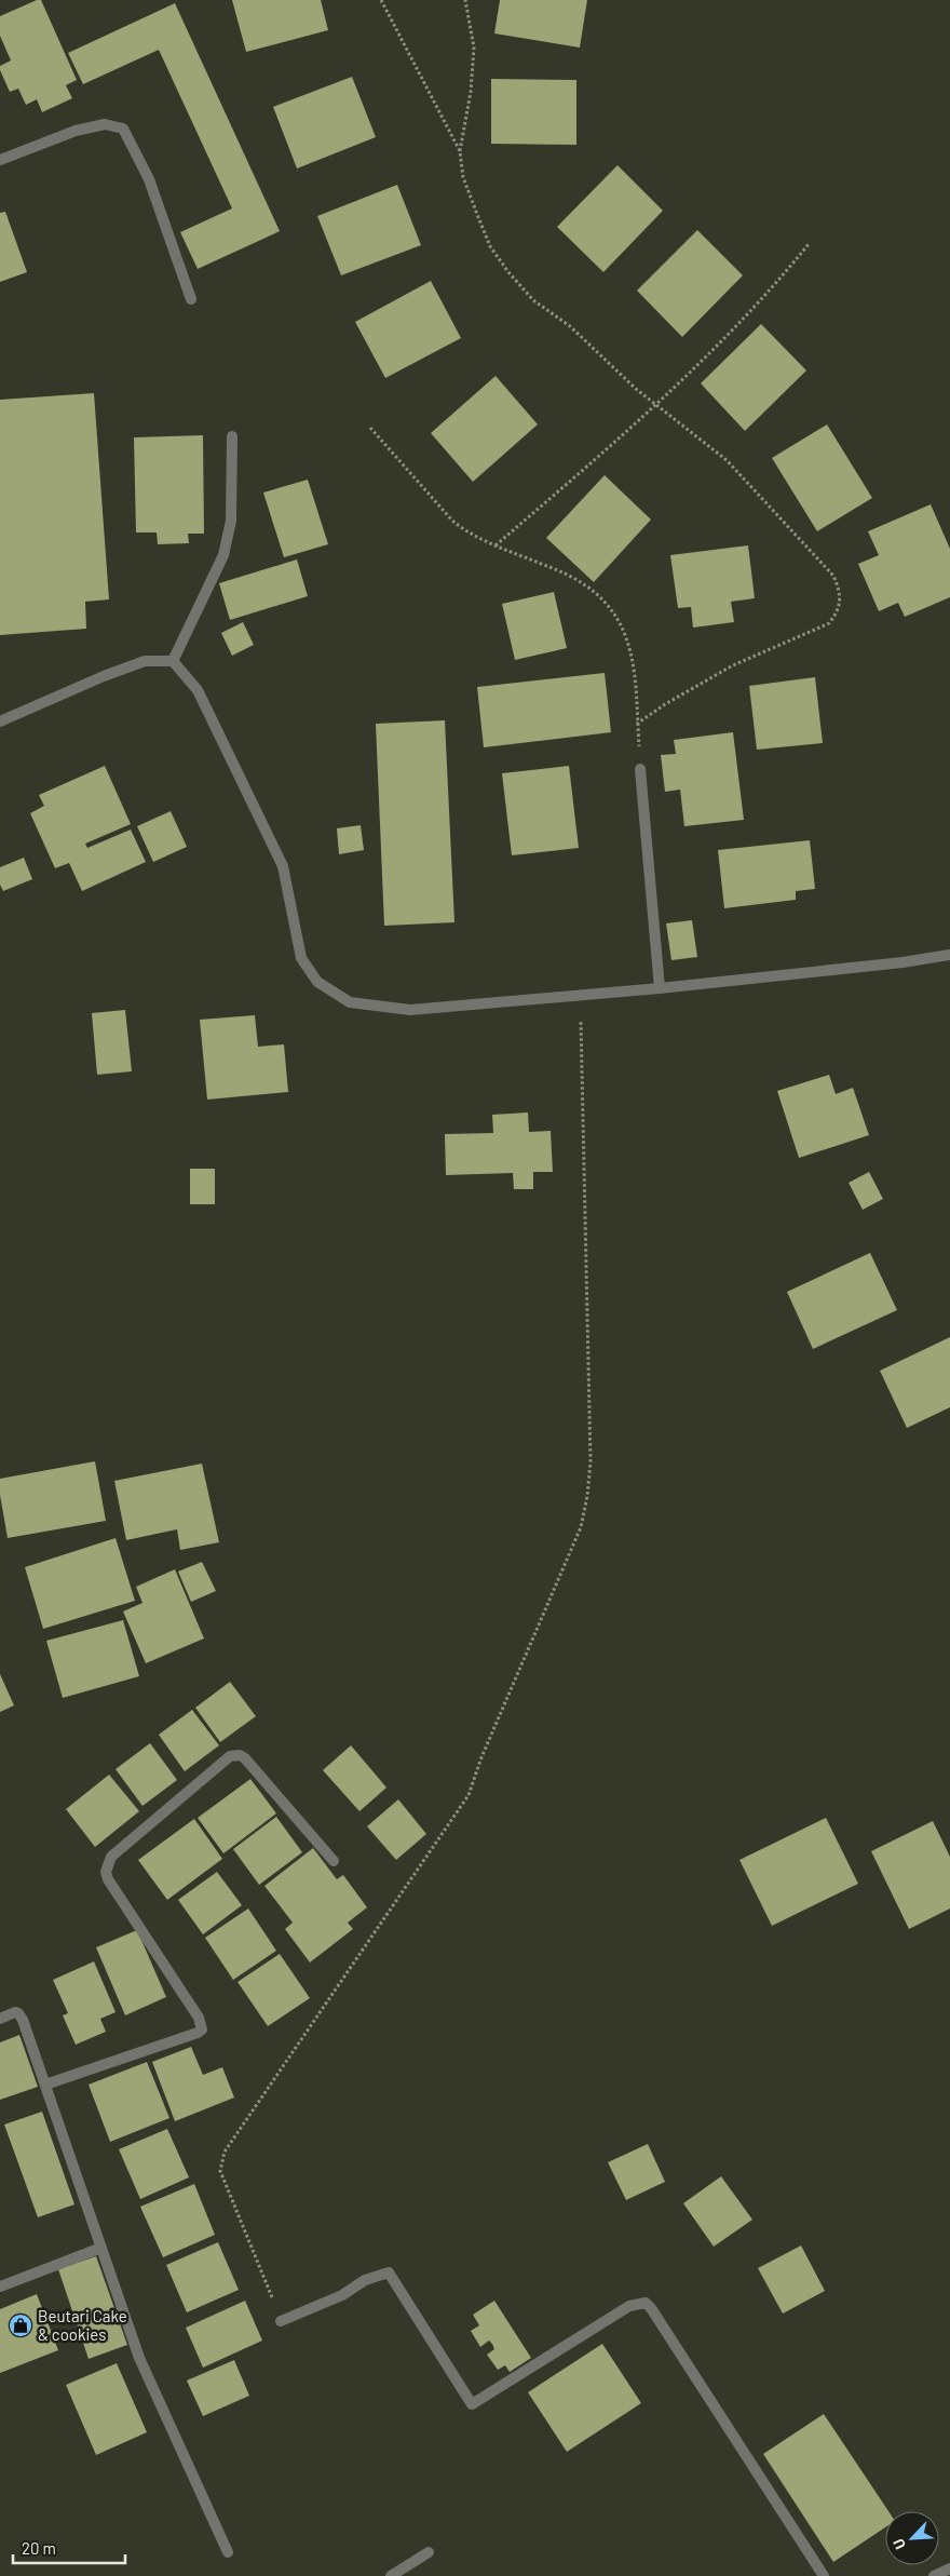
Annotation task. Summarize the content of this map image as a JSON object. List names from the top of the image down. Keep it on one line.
{"places":{"shop":["Beutari Cake & cookies"]},"scale_bar":"20 m","north":"bottom left"}
